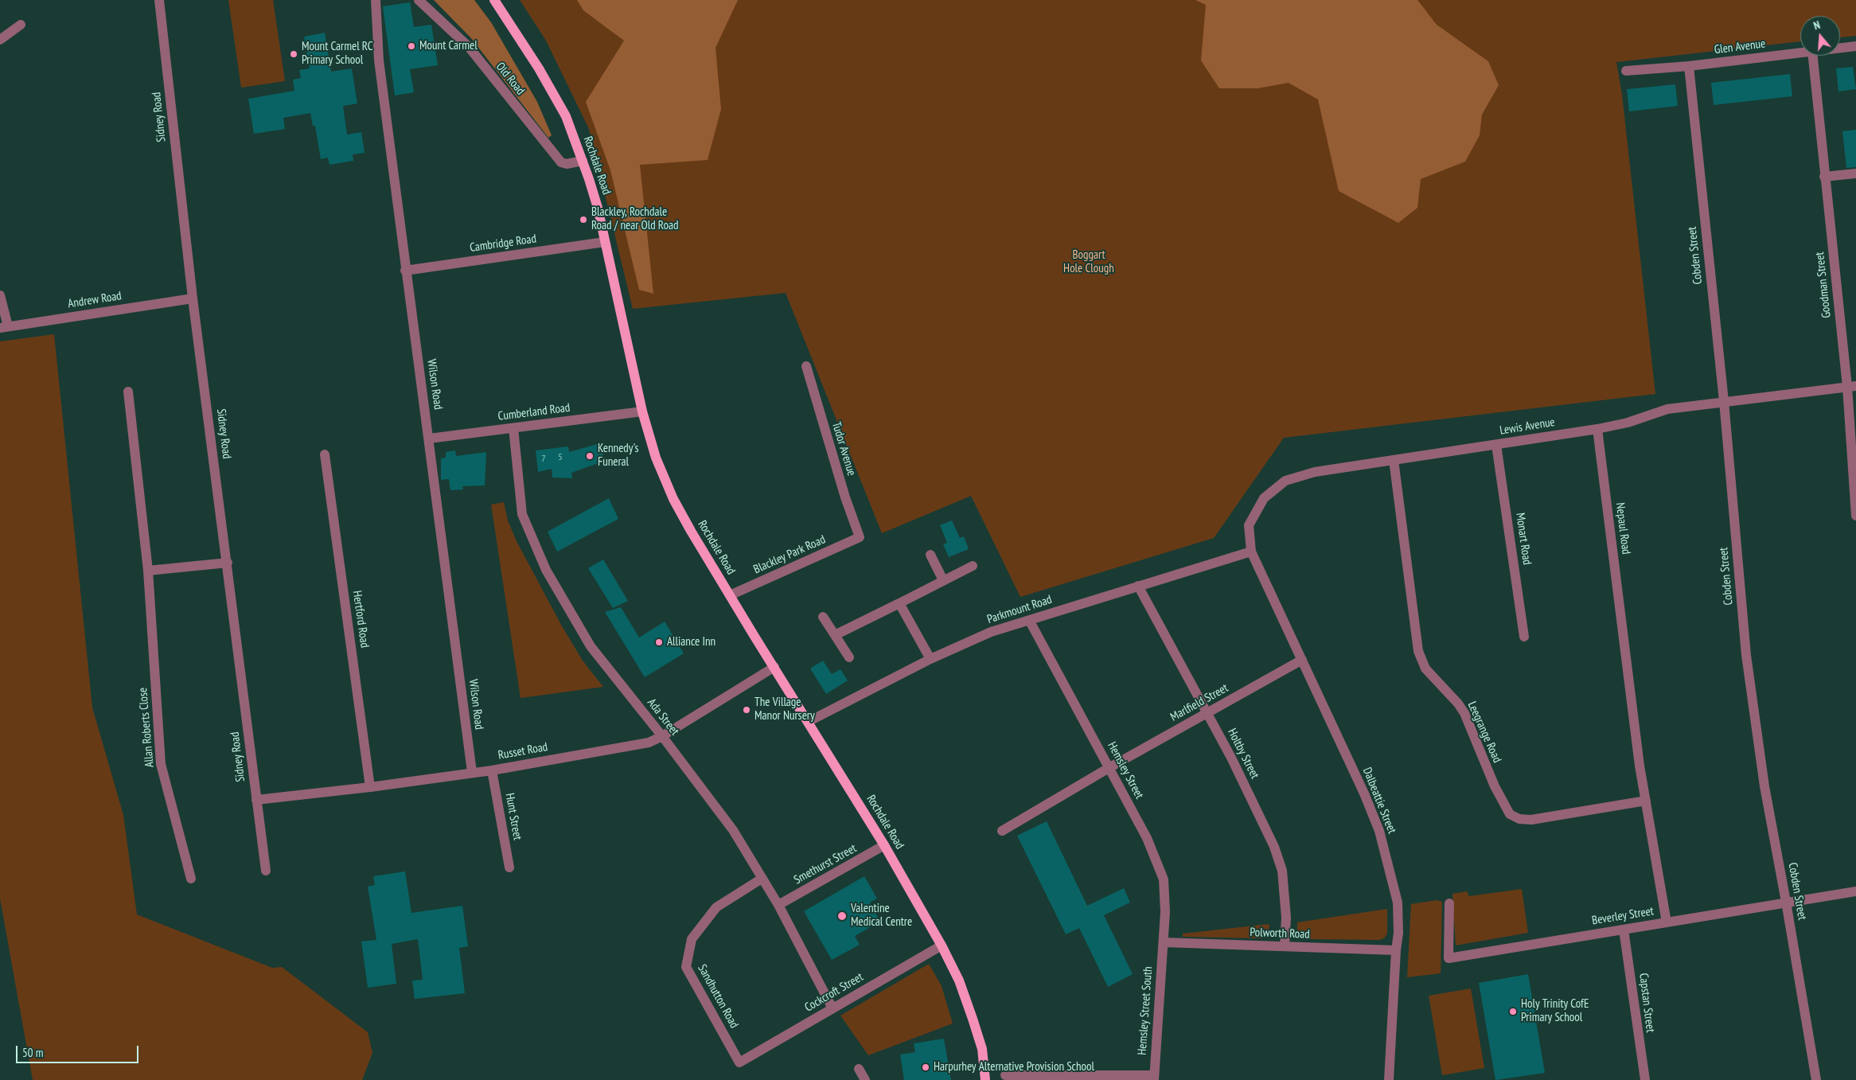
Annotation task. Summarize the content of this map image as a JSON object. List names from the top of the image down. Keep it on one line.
{"streets":{"main road":["Rochdale Road"],"street":["Glen Avenue","Old Road","Sidney Road","Cambridge Road","Cobden Street","Goodman Street","Andrew Road","Wilson Road","Cumberland Road","Lewis Avenue","Tudor Avenue","Nepaul Road","Monart Road","Blackley Park Road","Parkmount Road","Hertford Road","Marlfield Street","Ada Street","Allan Roberts Close","Leegrange Road","Russet Road","Holtby Street","Hemsley Street","Dalbeattie Street","Hunt Street","Smethurst Street","Beverley Street","Polworth Road","Cockcroft Street","Sandhutton Road","Capstan Street","Hemsley Street South"]},"crossings":[["Glen Avenue","Cobden Street"],["Old Road","Rochdale Road"],["Sidney Road","Andrew Road"],["Sidney Road","Russet Road"],["Rochdale Road","Cambridge Road"],["Rochdale Road","Cumberland Road"],["Rochdale Road","Blackley Park Road"],["Rochdale Road","Parkmount Road"],["Rochdale Road","Russet Road"],["Rochdale Road","Smethurst Street"],["Rochdale Road","Cockcroft Street"],["Cambridge Road","Wilson Road"],["Cobden Street","Lewis Avenue"],["Cobden Street","Beverley Street"],["Goodman Street","Lewis Avenue"],["Wilson Road","Cumberland Road"],["Wilson Road","Russet Road"],["Cumberland Road","Ada Street"],["Lewis Avenue","Nepaul Road"],["Lewis Avenue","Monart Road"],["Lewis Avenue","Parkmount Road"],["Lewis Avenue","Leegrange Road"],["Lewis Avenue","Dalbeattie Street"],["Tudor Avenue","Blackley Park Road"],["Nepaul Road","Leegrange Road"],["Nepaul Road","Beverley Street"],["Parkmount Road","Holtby Street"],["Parkmount Road","Hemsley Street"],["Parkmount Road","Dalbeattie Street"],["Hertford Road","Russet Road"],["Marlfield Street","Holtby Street"],["Marlfield Street","Hemsley Street"],["Marlfield Street","Dalbeattie Street"],["Ada Street","Russet Road"],["Ada Street","Smethurst Street"],["Ada Street","Cockcroft Street"],["Ada Street","Sandhutton Road"],["Russet Road","Hunt Street"],["Holtby Street","Polworth Road"],["Hemsley Street","Polworth Road"],["Hemsley Street","Hemsley Street South"],["Dalbeattie Street","Polworth Road"],["Beverley Street","Capstan Street"],["Polworth Road","Hemsley Street South"],["Cockcroft Street","Sandhutton Road"]],"parks":["Boggart Hole Clough"],"places":["Mount Carmel","Mount Carmel RC Primary School","Blackley, Rochdale Road / near Old Road","Kennedy's Funeral","Alliance Inn","The Village Manor Nursery","Valentine Medical Centre","Holy Trinity CofE Primary School","Harpurhey Alternative Provision School"],"house_numbers":["5","7"],"scale_bar":"50 m","north":"top"}
